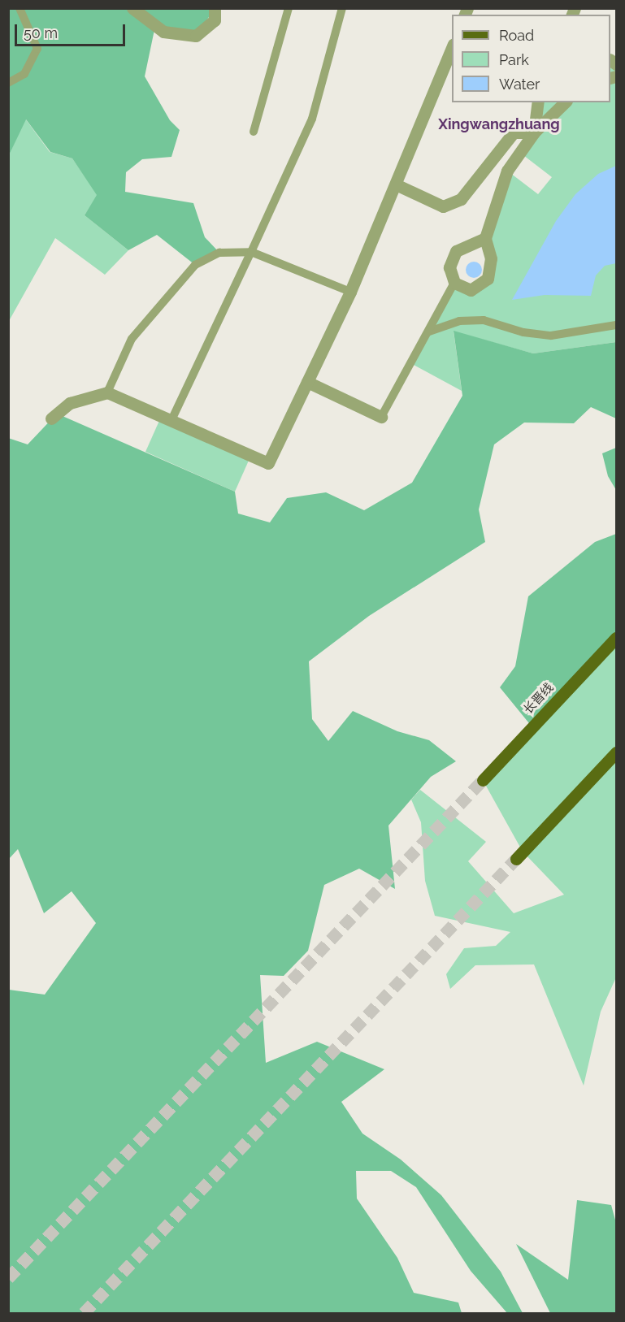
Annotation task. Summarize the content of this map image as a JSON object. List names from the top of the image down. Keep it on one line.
{"streets":{"main road":["长晋线"]},"districts":["Xingwangzhuang"],"legend":["Road","Park","Water"],"scale_bar":"50 m"}
